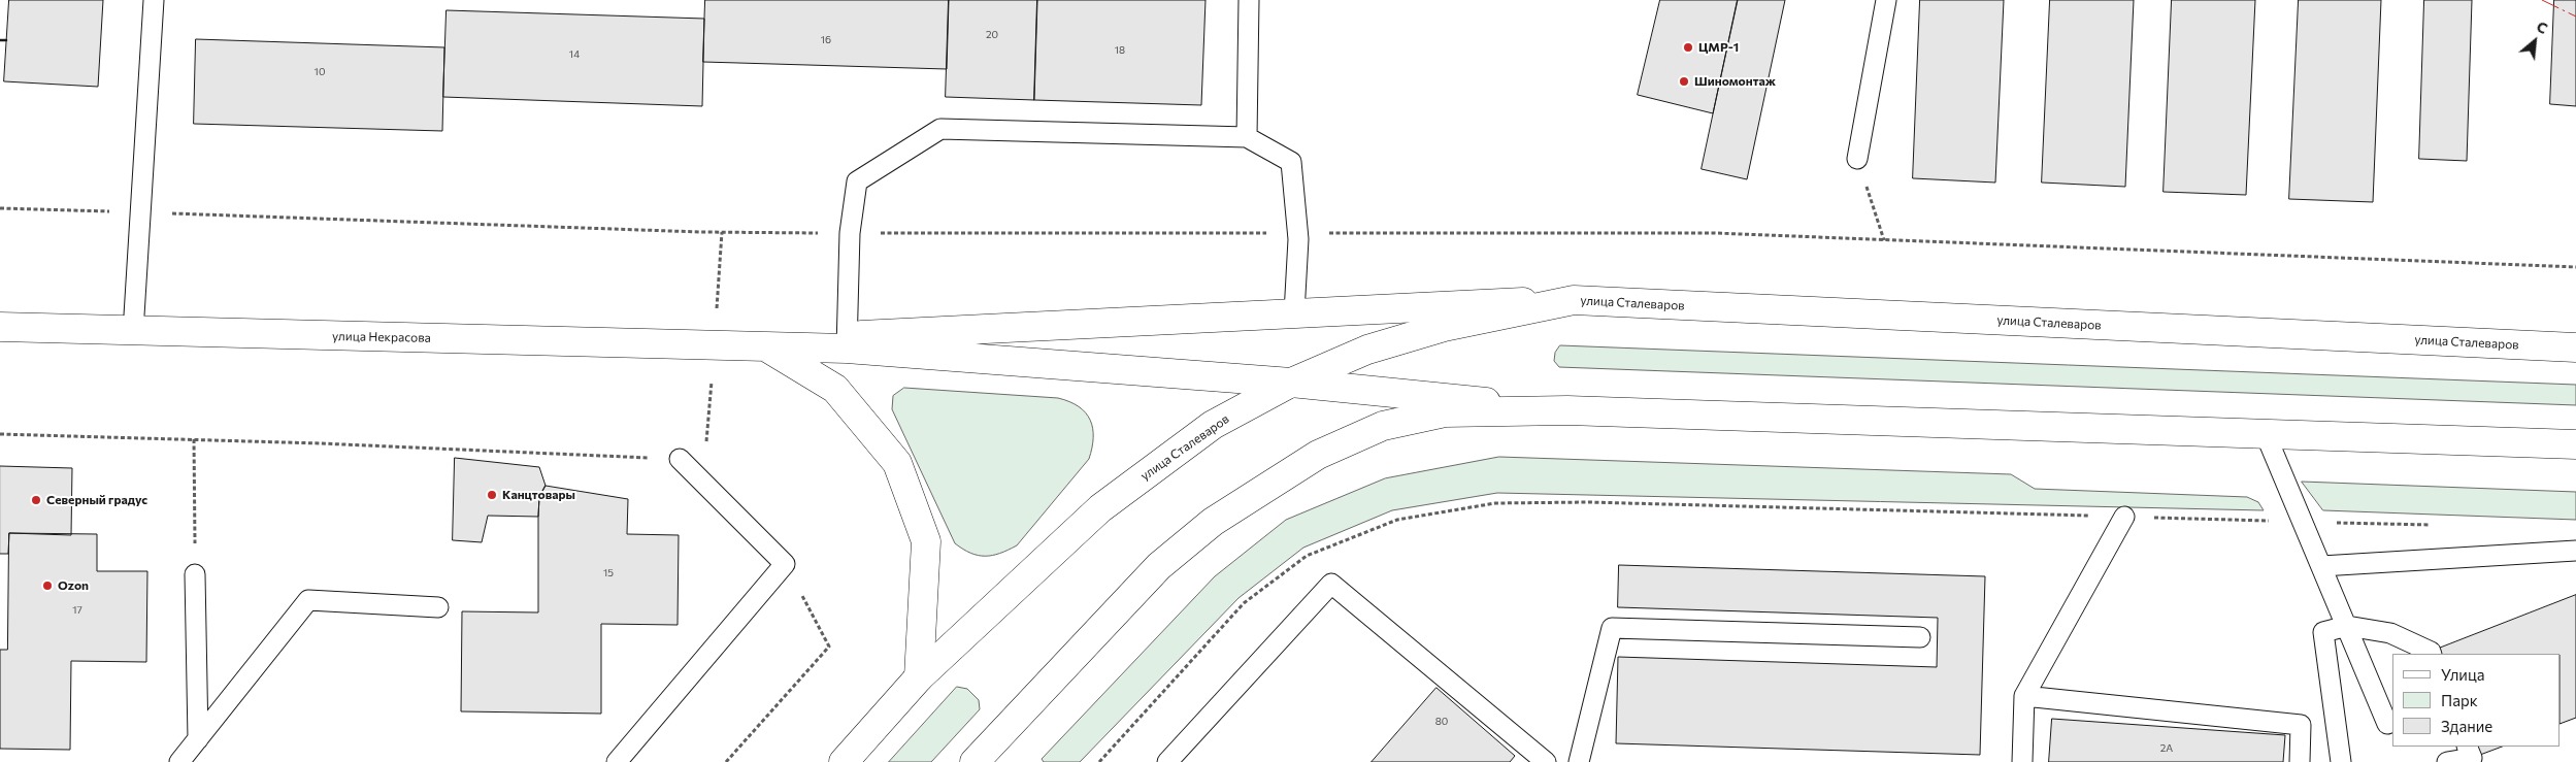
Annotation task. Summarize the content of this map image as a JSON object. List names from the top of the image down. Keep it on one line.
{"streets":{"main road":["улица Сталеваров","улица Некрасова"]},"places":["ЦМР-1","Шиномонтаж","Канцтовары","Северный градус","Ozon"],"house_numbers":["20","16","18","14","10","15","17","80","2А"],"legend":["Улица","Парк","Здание"],"north":"top right"}
